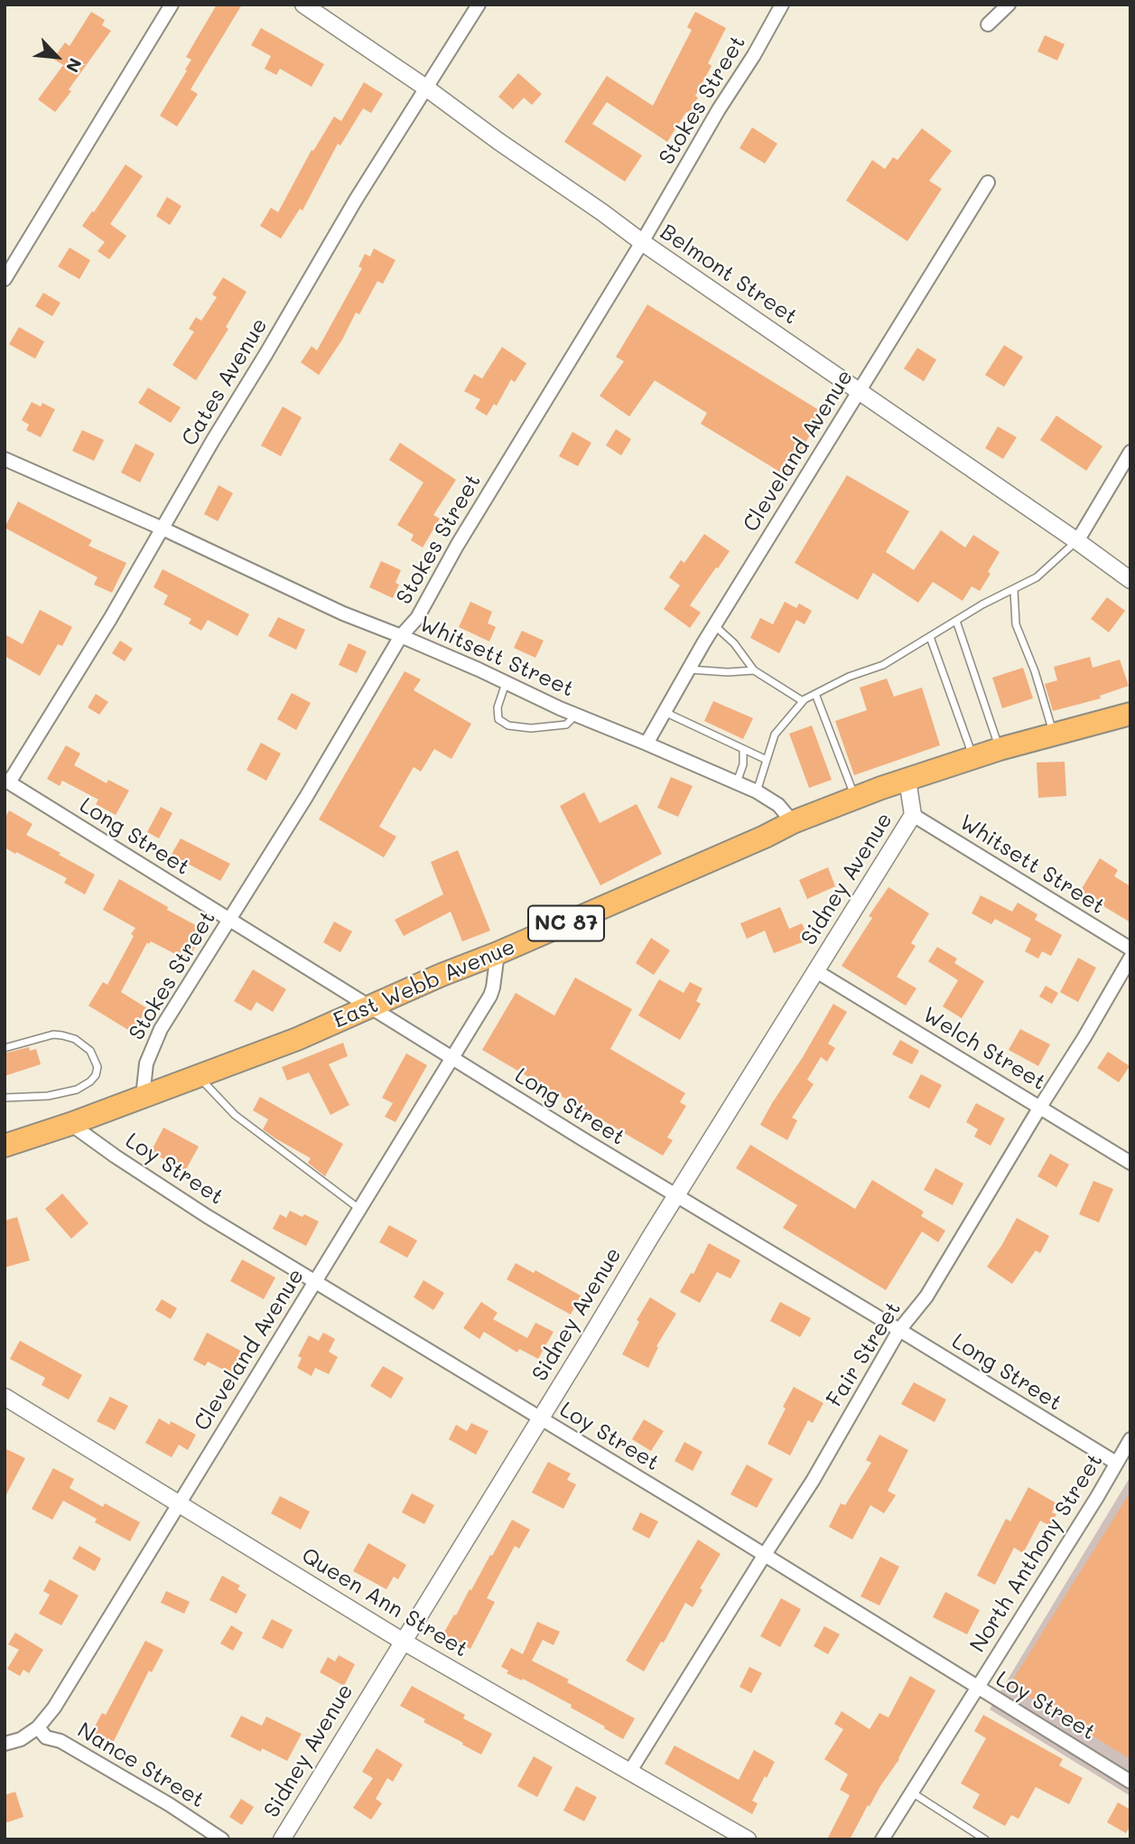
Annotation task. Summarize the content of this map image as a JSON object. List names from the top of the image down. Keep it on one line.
{"streets":{"highway":["NC 87","East Webb Avenue"],"street":["Stokes Street","Belmont Street","Cates Avenue","Cleveland Avenue","Whitsett Street","Long Street","Sidney Avenue","Welch Street","Loy Street","Fair Street","North Anthony Street","Queen Ann Street","Nance Street"]},"crossings":[["Stokes Street","Belmont Street"],["Stokes Street","Whitsett Street"],["Stokes Street","Long Street"],["Stokes Street","East Webb Avenue"],["Belmont Street","Cates Avenue"],["Belmont Street","Cleveland Avenue"],["Cates Avenue","Whitsett Street"],["Cates Avenue","Long Street"],["Cleveland Avenue","Whitsett Street"],["Cleveland Avenue","Long Street"],["Cleveland Avenue","East Webb Avenue"],["Cleveland Avenue","Loy Street"],["Cleveland Avenue","Queen Ann Street"],["Cleveland Avenue","Nance Street"],["Whitsett Street","Sidney Avenue"],["Whitsett Street","East Webb Avenue"],["Long Street","Sidney Avenue"],["Long Street","East Webb Avenue"],["Long Street","Fair Street"],["Long Street","North Anthony Street"],["Sidney Avenue","Welch Street"],["Sidney Avenue","Loy Street"],["Sidney Avenue","Queen Ann Street"],["East Webb Avenue","Loy Street"],["Welch Street","Fair Street"],["Loy Street","Fair Street"],["Loy Street","North Anthony Street"],["Fair Street","Queen Ann Street"]],"north":"bottom right"}
